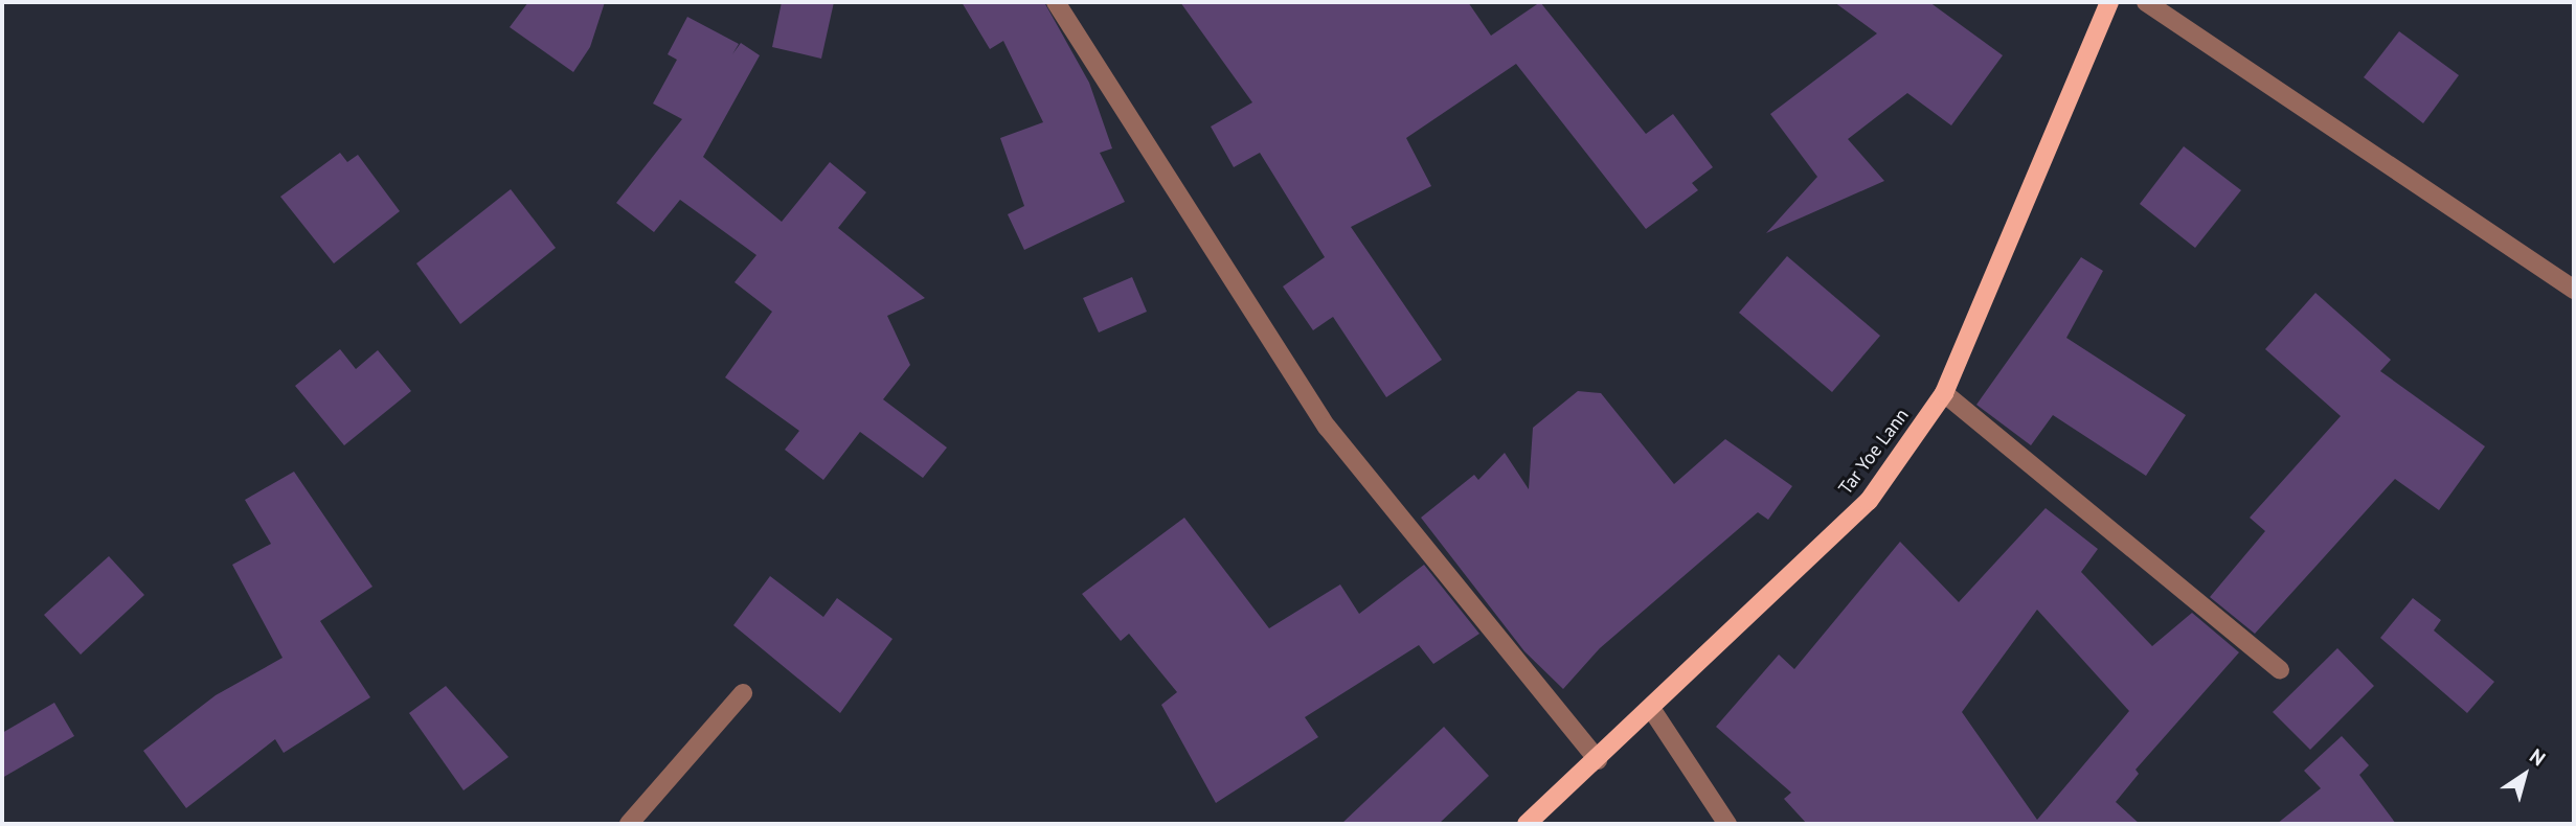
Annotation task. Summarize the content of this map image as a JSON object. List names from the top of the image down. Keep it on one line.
{"streets":{"main road":["Tar Yoe Lann"]},"north":"top right"}
